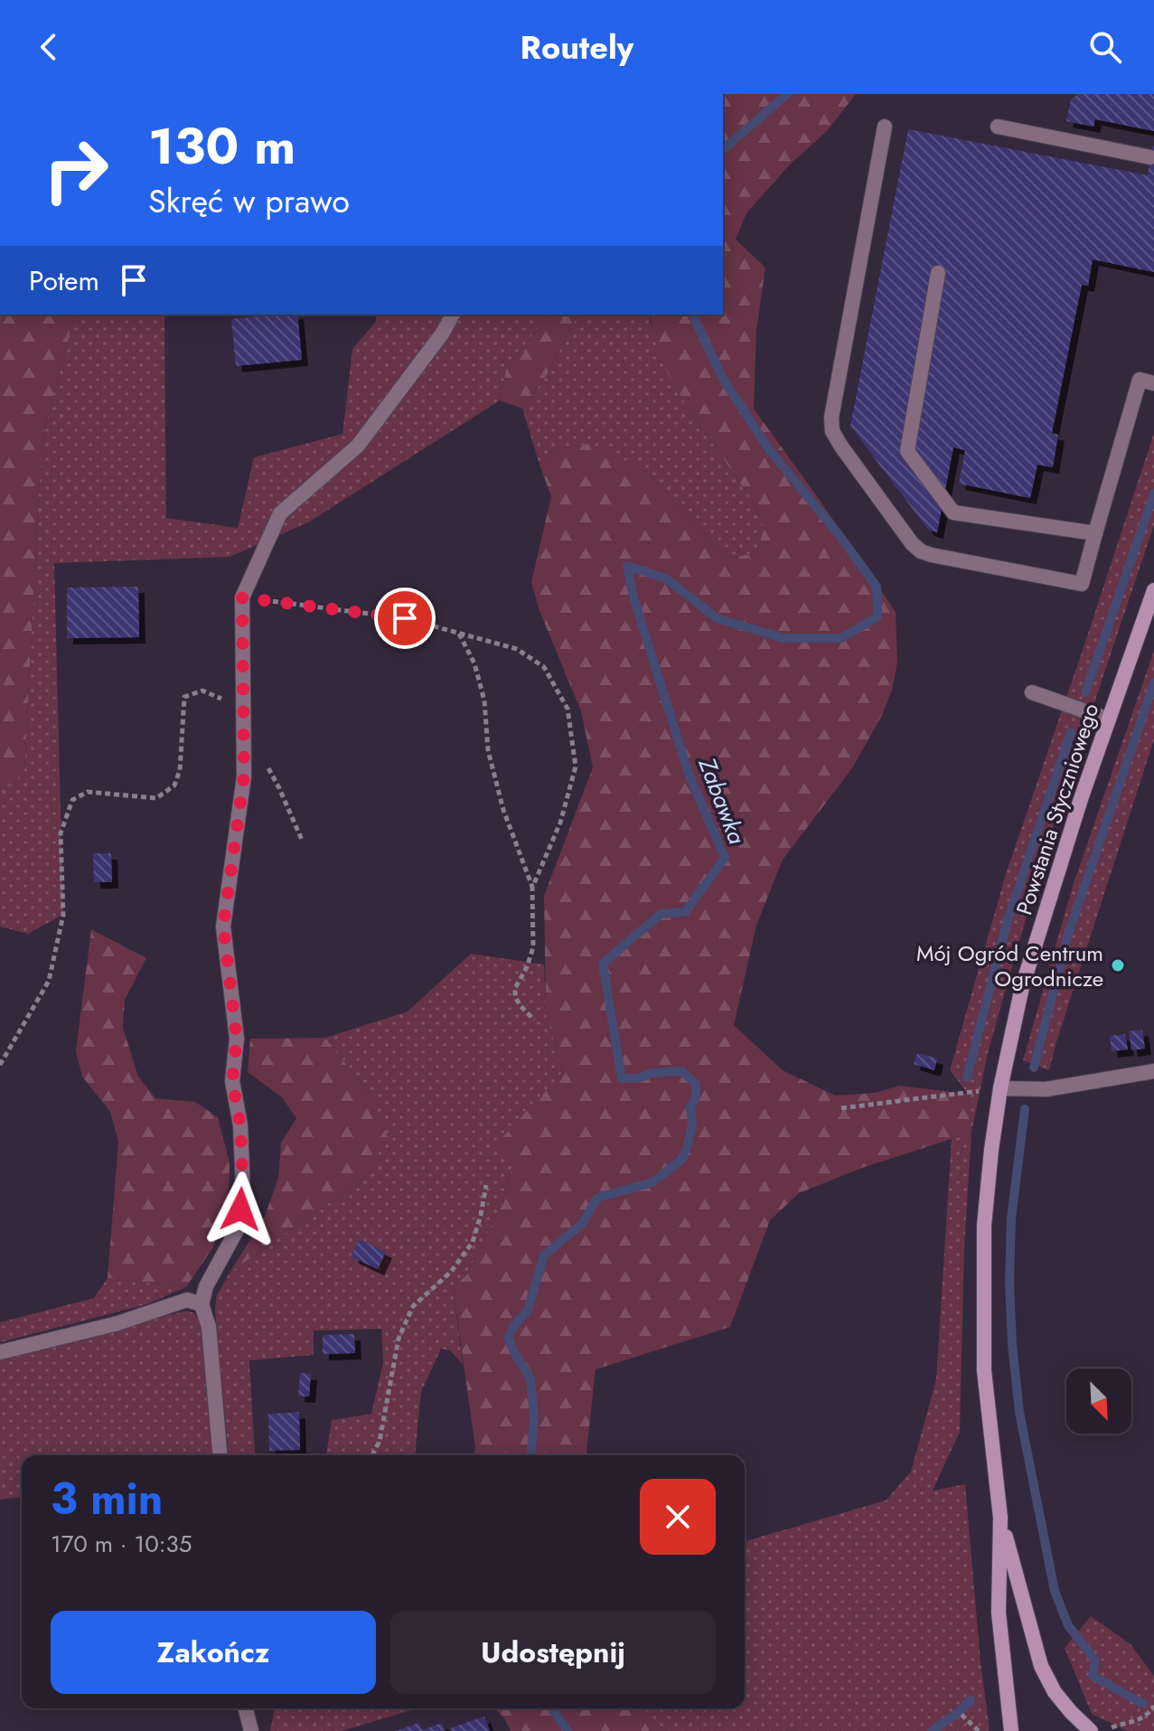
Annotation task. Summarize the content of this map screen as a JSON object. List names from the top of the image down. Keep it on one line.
{"streets":{"main road":["Powstania Styczniowego"]},"water":["Zabawka"],"places":["Mój Ogród Centrum Ogrodnicze"],"north":"bottom right","page":{"header":"Routely","turn":["130 m","Skręć w prawo"],"then":"Potem","heading":["3 min","170 m · 10:35"],"buttons":["Zakończ","Udostępnij"]}}
